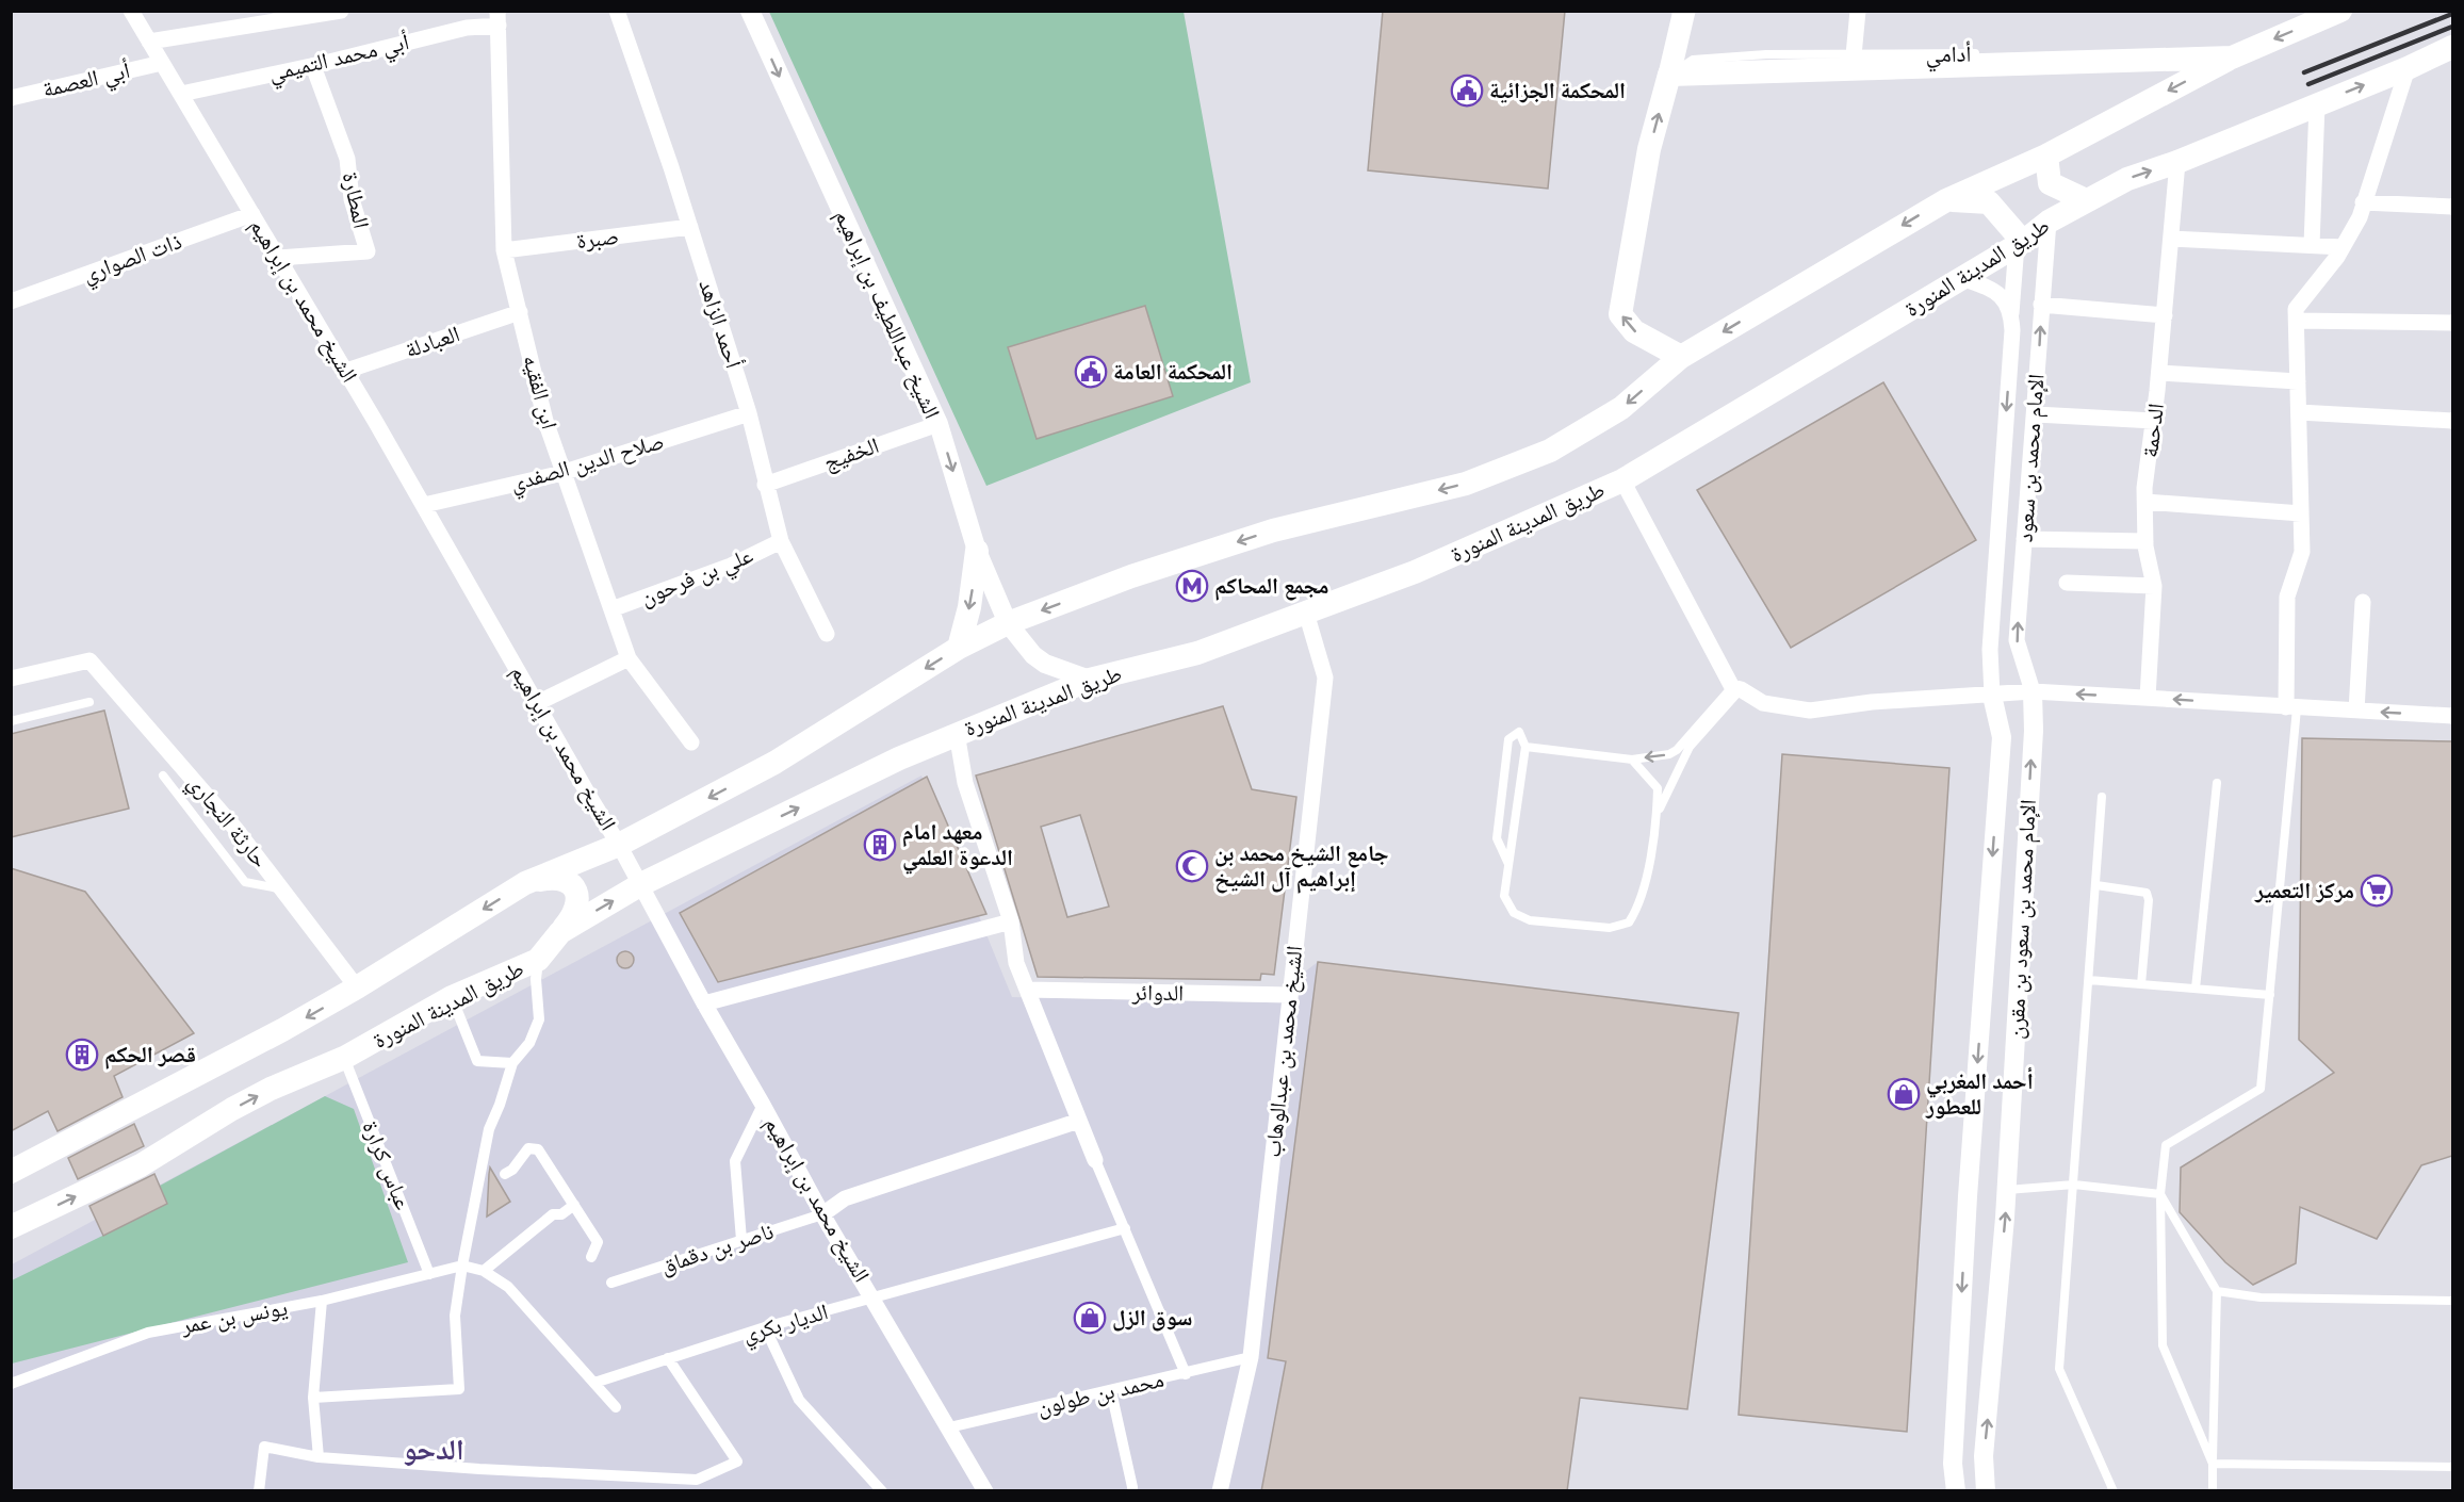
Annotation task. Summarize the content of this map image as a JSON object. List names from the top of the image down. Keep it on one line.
{"streets":{"main road":["طريق المدينة المنورة"],"street":["أبي محمد التميمي","أبي العصمة","المطارة","صبرة","ذات الصواري","الشيخ محمد بن إبراهيم","الشيخ عبداللطيف بن إبراهيم","أحمد الزاهد","العبادلة","ابن الفقيه","الدحمة","الخفيج","الإمام محمد بن سعود","صلاح الدين الصفدي","علي بن فرحون","حارثة النجاري","الإمام محمد بن سعود بن مقرن","الدوائر","الشيخ محمد بن عبدالوهاب","عباس كرارة","ناصر بن دقماق","يونس بن عمر","الديار بكري","محمد بن طولون"],"lane":["أدامي"]},"crossings":[["أبي محمد التميمي","المطارة"],["أبي محمد التميمي","الشيخ محمد بن إبراهيم"],["أبي محمد التميمي","ابن الفقيه"],["أبي العصمة","الشيخ محمد بن إبراهيم"],["المطارة","الشيخ محمد بن إبراهيم"],["صبرة","أحمد الزاهد"],["صبرة","ابن الفقيه"],["ذات الصواري","الشيخ محمد بن إبراهيم"],["طريق المدينة المنورة","الشيخ محمد بن إبراهيم"],["طريق المدينة المنورة","الشيخ عبداللطيف بن إبراهيم"],["طريق المدينة المنورة","الدحمة"],["طريق المدينة المنورة","الإمام محمد بن سعود"],["طريق المدينة المنورة","الشيخ محمد بن عبدالوهاب"],["طريق المدينة المنورة","عباس كرارة"],["الشيخ محمد بن إبراهيم","العبادلة"],["الشيخ محمد بن إبراهيم","صلاح الدين الصفدي"],["الشيخ محمد بن إبراهيم","ناصر بن دقماق"],["الشيخ محمد بن إبراهيم","الديار بكري"],["الشيخ محمد بن إبراهيم","محمد بن طولون"],["الشيخ عبداللطيف بن إبراهيم","الخفيج"],["أحمد الزاهد","الخفيج"],["أحمد الزاهد","صلاح الدين الصفدي"],["أحمد الزاهد","علي بن فرحون"],["العبادلة","ابن الفقيه"],["ابن الفقيه","صلاح الدين الصفدي"],["ابن الفقيه","علي بن فرحون"],["الإمام محمد بن سعود","الإمام محمد بن سعود بن مقرن"],["الدوائر","الشيخ محمد بن عبدالوهاب"],["الشيخ محمد بن عبدالوهاب","محمد بن طولون"],["عباس كرارة","يونس بن عمر"]],"one_way":["الشيخ عبداللطيف بن إبراهيم"],"districts":["الدحو"],"places":{"public building":["المحكمة الجزائية","المحكمة العامة"],"metro station":["مجمع المحاكم"],"building":["معهد امام الدعوة العلمي","قصر الحكم"],"mosque":["جامع الشيخ محمد بن إبراهيم آل الشيخ"],"supermarket":["مركز التعمير"],"shop":["أحمد المغربي للعطور","سوق الزل"]}}
